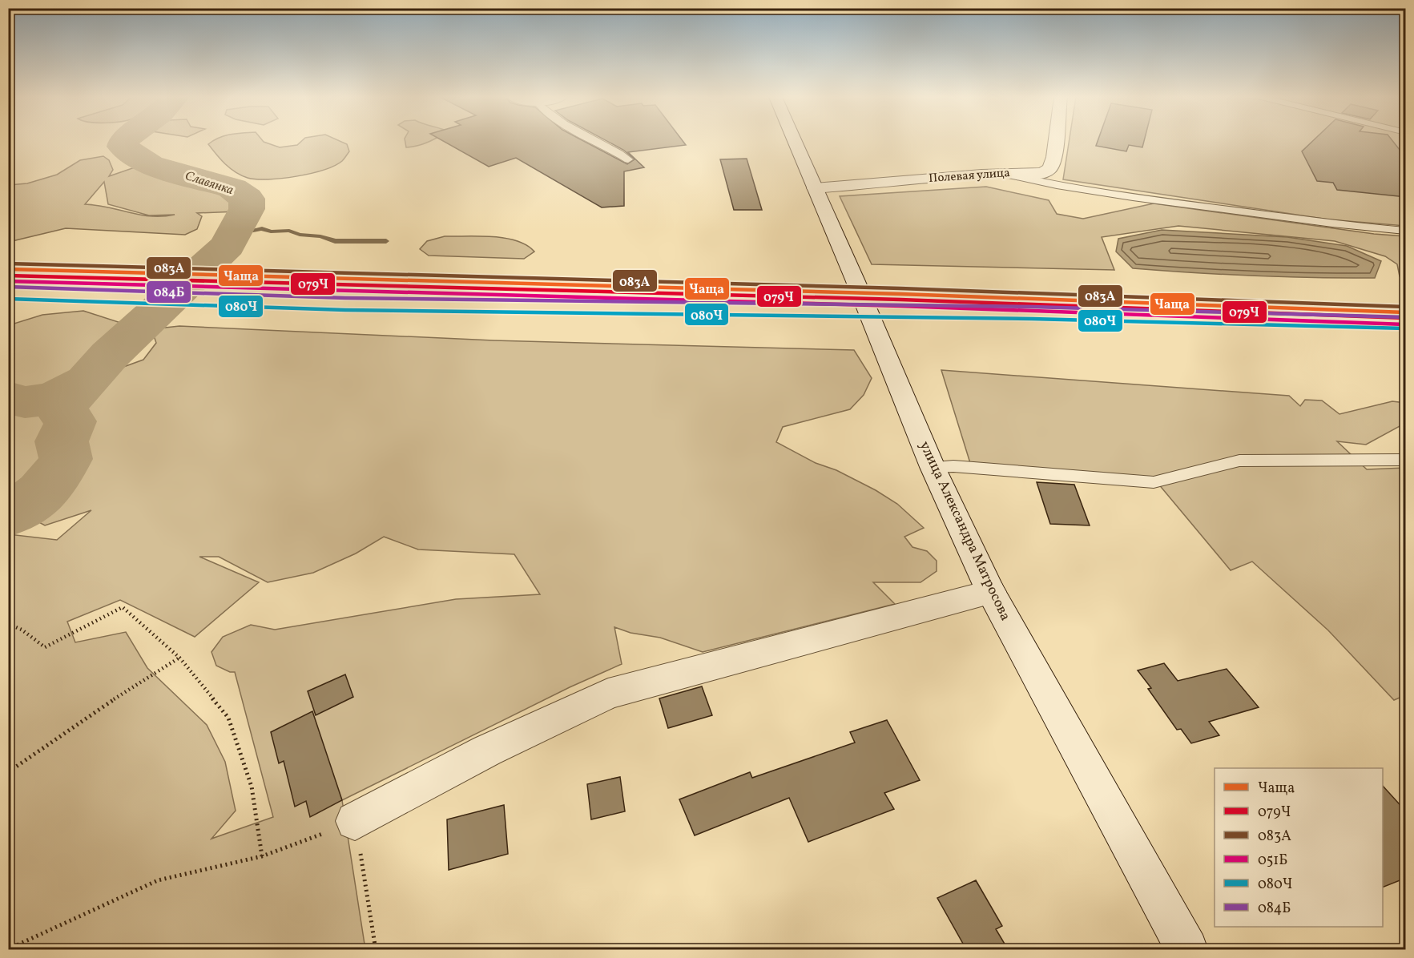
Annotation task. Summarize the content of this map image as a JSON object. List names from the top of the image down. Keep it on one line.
{"streets":{"main road":["Полевая улица","улица Александра Матросова"]},"crossings":[["Полевая улица","улица Александра Матросова"]],"water":["Славянка"],"lines":["transit line 083А","transit line Чаща","transit line 079Ч","transit line 051Б","transit line 084Б","transit line 080Ч"],"legend":["Чаща","079Ч","083А","051Б","080Ч","084Б"]}
